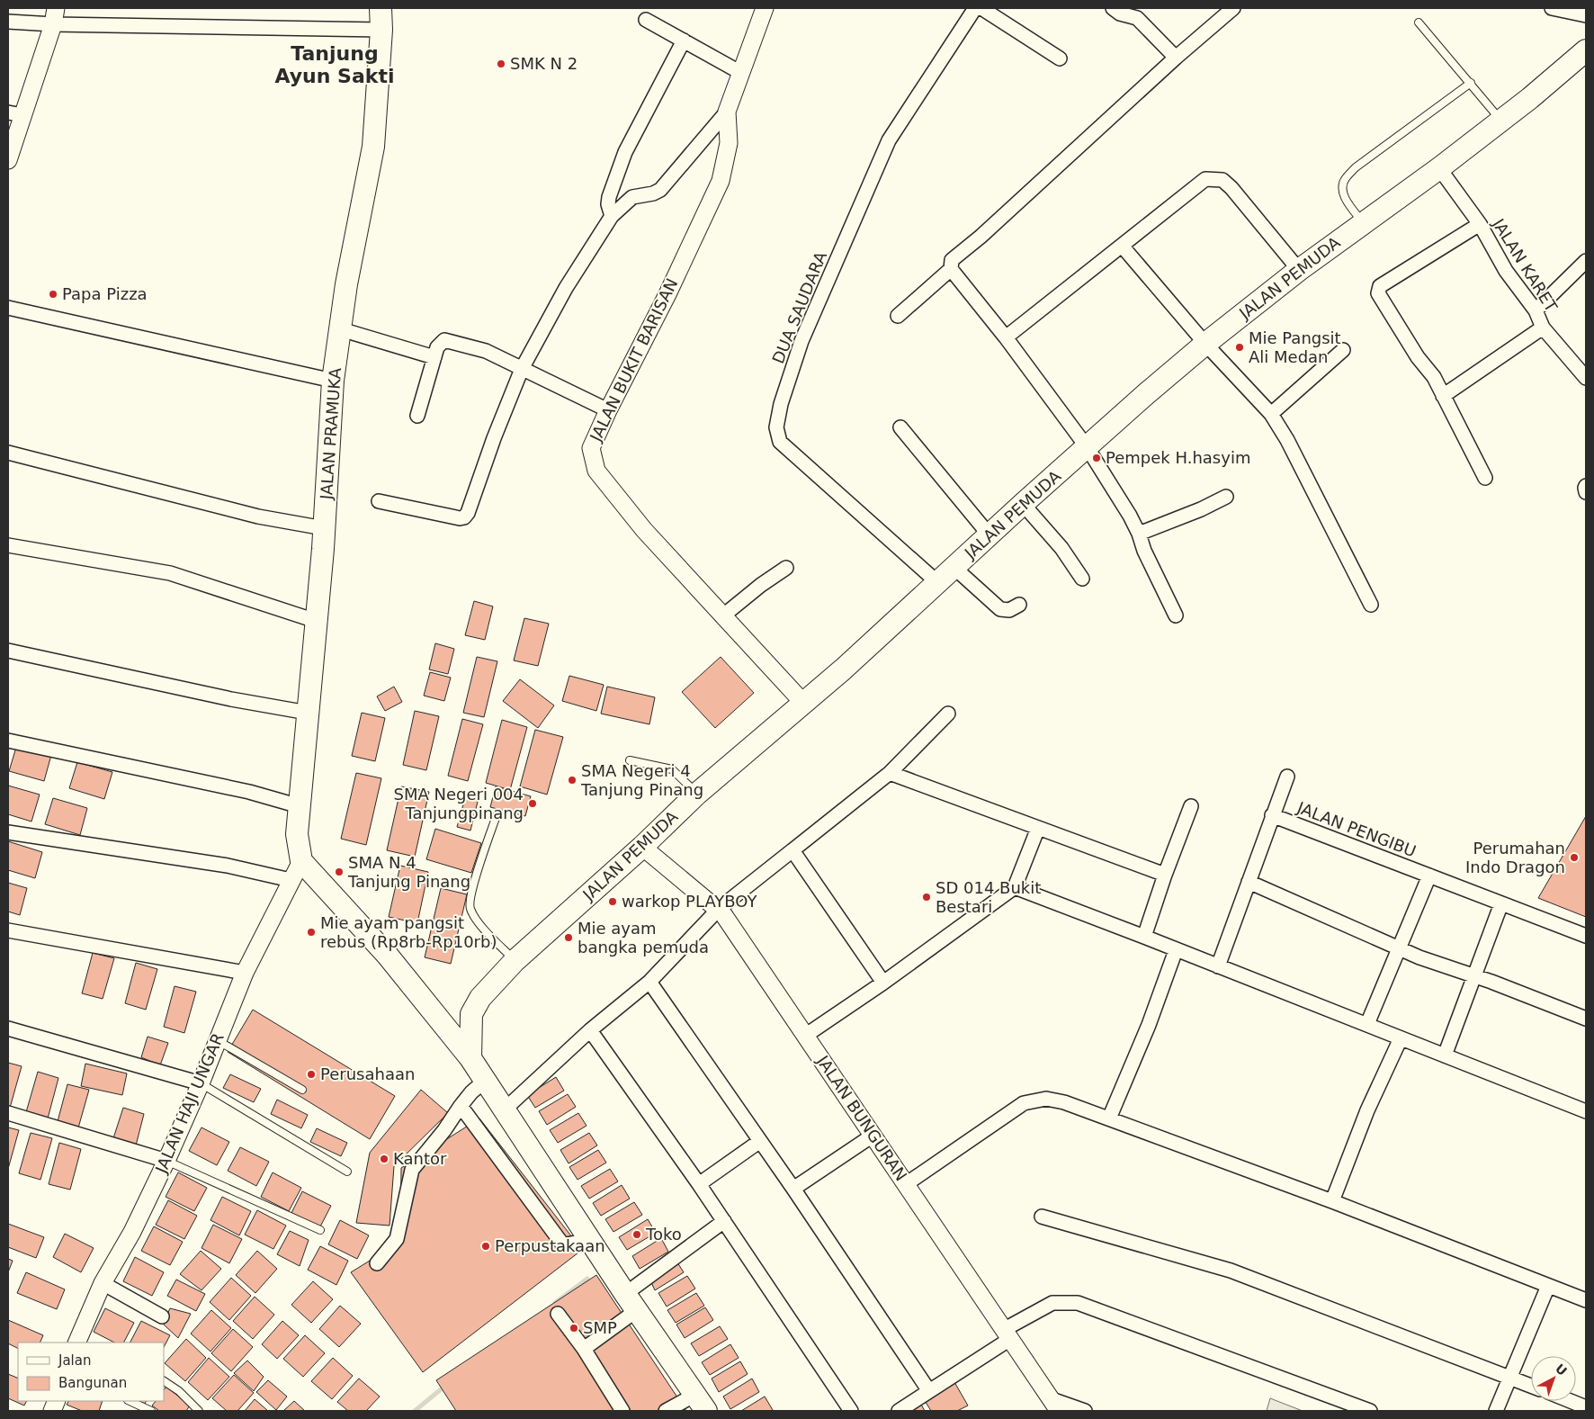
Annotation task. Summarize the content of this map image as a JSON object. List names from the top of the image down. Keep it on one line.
{"streets":{"main road":["JALAN PEMUDA","JALAN PRAMUKA"],"street":["JALAN KARET","DUA SAUDARA","JALAN BUKIT BARISAN","JALAN PENGIBU","JALAN HAJI UNGAR","JALAN BUNGURAN"]},"crossings":[["JALAN KARET","JALAN PEMUDA"],["JALAN PEMUDA","DUA SAUDARA"],["JALAN PEMUDA","JALAN BUKIT BARISAN"],["JALAN PEMUDA","JALAN BUNGURAN"],["JALAN PRAMUKA","JALAN HAJI UNGAR"]],"districts":["Tanjung Ayun Sakti"],"places":["SMK N 2","Papa Pizza","Mie Pangsit Ali Medan","Pempek H.hasyim","SMA Negeri 4 Tanjung Pinang","SMA Negeri 004 Tanjungpinang","Perumahan Indo Dragon","SMA N 4 Tanjung Pinang","SD 014 Bukit Bestari","warkop PLAYBOY","Mie ayam pangsit rebus (Rp8rb-Rp10rb)","Mie ayam bangka pemuda","Perusahaan","Kantor","Toko","Perpustakaan","SMP"],"legend":["Jalan","Bangunan"],"north":"top right"}
